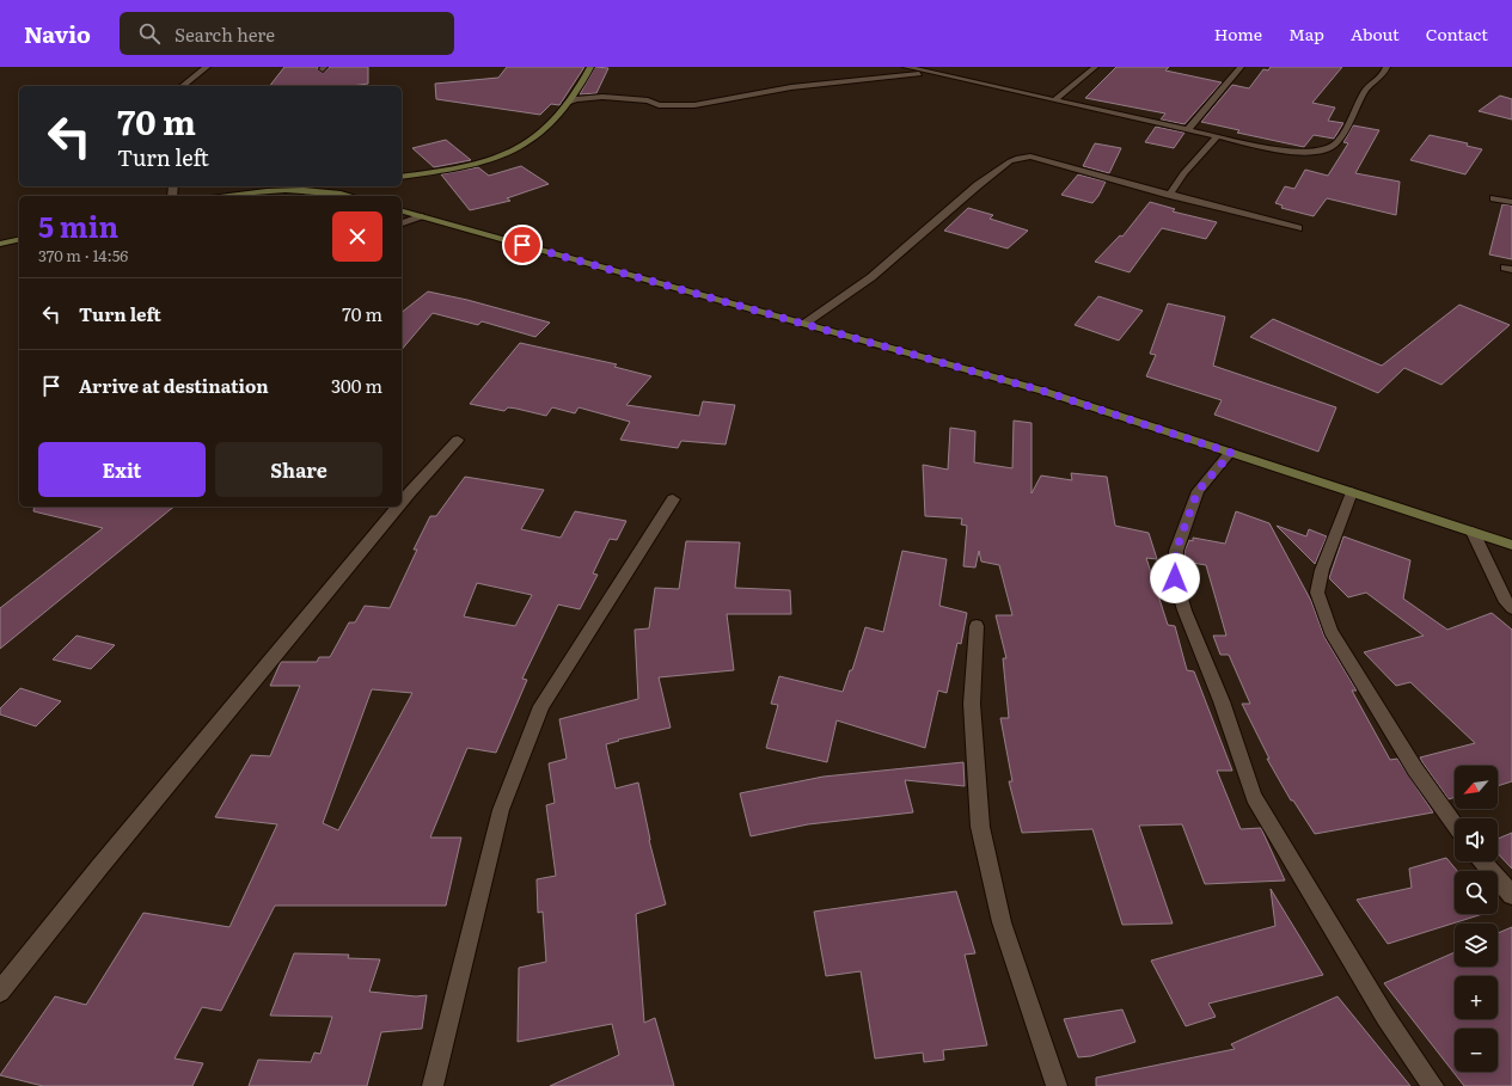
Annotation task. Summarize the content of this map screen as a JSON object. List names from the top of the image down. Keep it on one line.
{"north":"bottom left","page":{"header":"Navio","search":"Search here","nav":["Home","Map","About","Contact"],"turn":["70 m","Turn left"],"heading":["5 min","370 m · 14:56"],"list":[{"name":"Turn left","value":"70 m"},{"name":"Arrive at destination","value":"300 m"}],"buttons":["Exit","Share"],"map_buttons":["+","−"]}}
